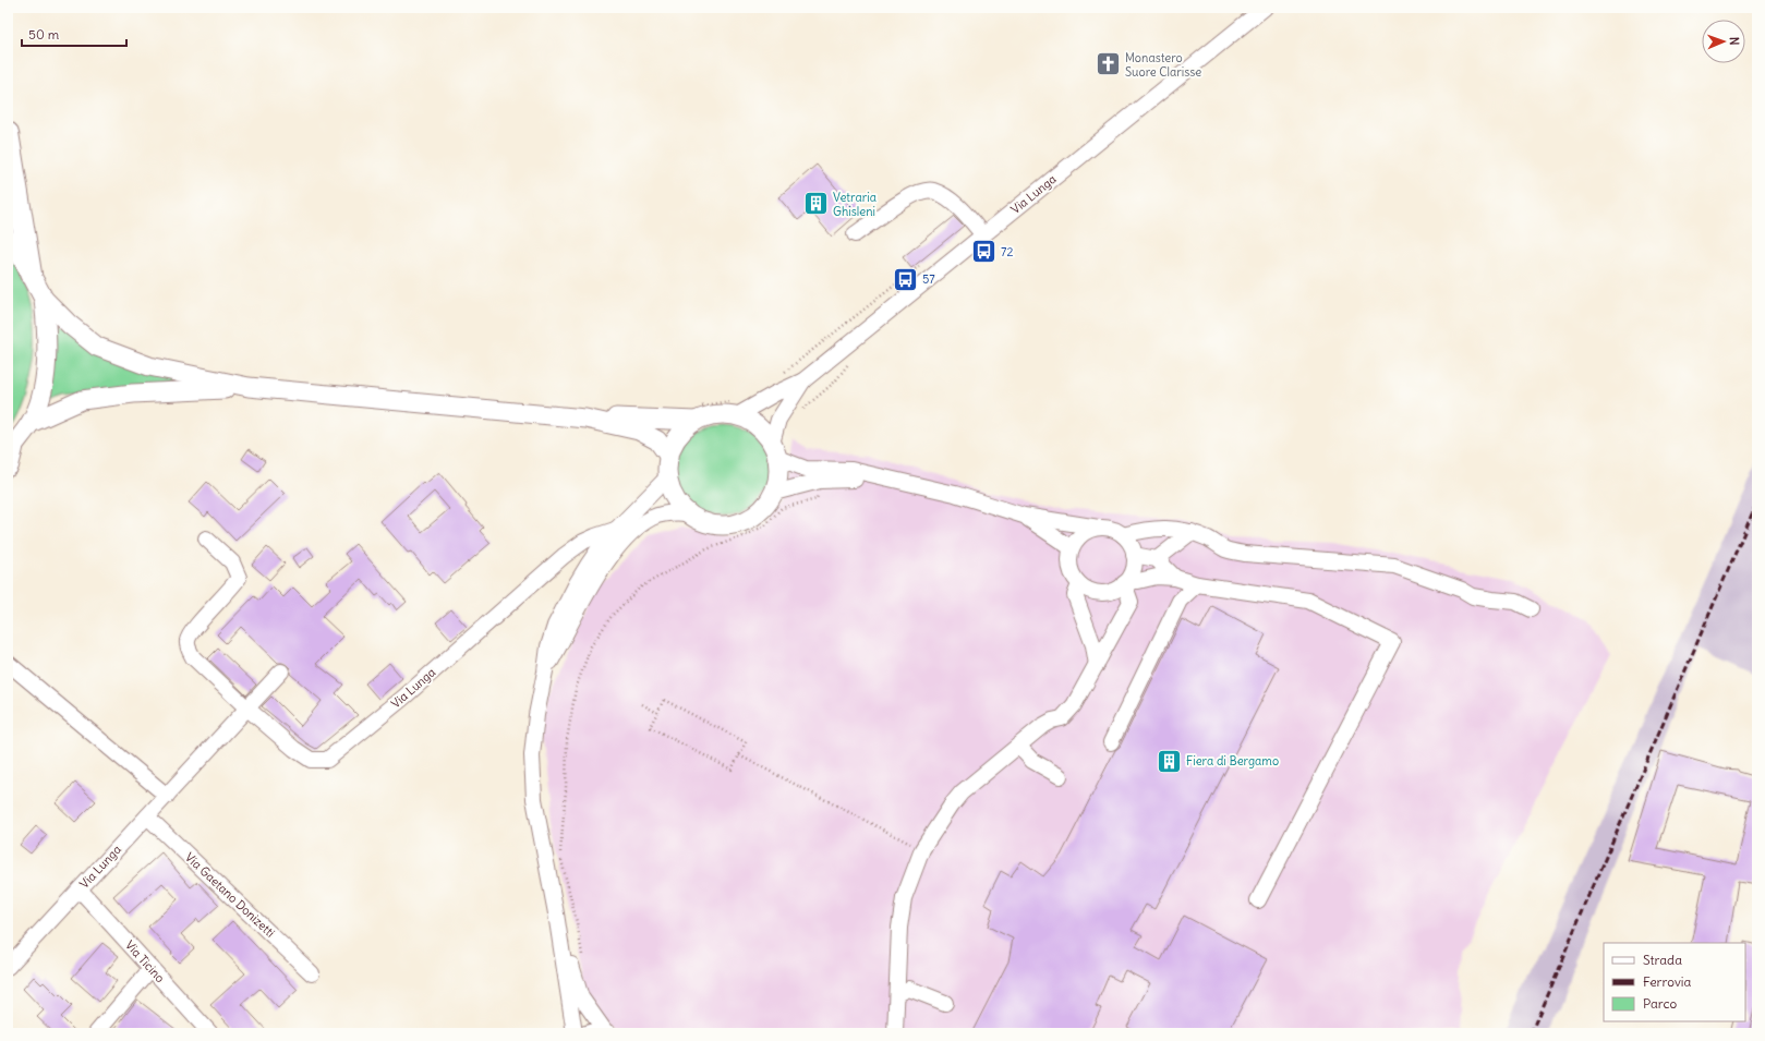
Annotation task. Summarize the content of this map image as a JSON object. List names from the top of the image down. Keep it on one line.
{"streets":{"main road":["Via Lunga"],"street":["Via Gaetano Donizetti","Via Ticino"]},"crossings":[["Via Lunga","Via Gaetano Donizetti"],["Via Lunga","Via Ticino"]],"places":{"church":["Monastero Suore Clarisse"],"building":["Vetraria Ghisleni","Fiera di Bergamo"],"bus stop":["72","57"]},"legend":["Strada","Ferrovia","Parco"],"scale_bar":"50 m","north":"right"}
